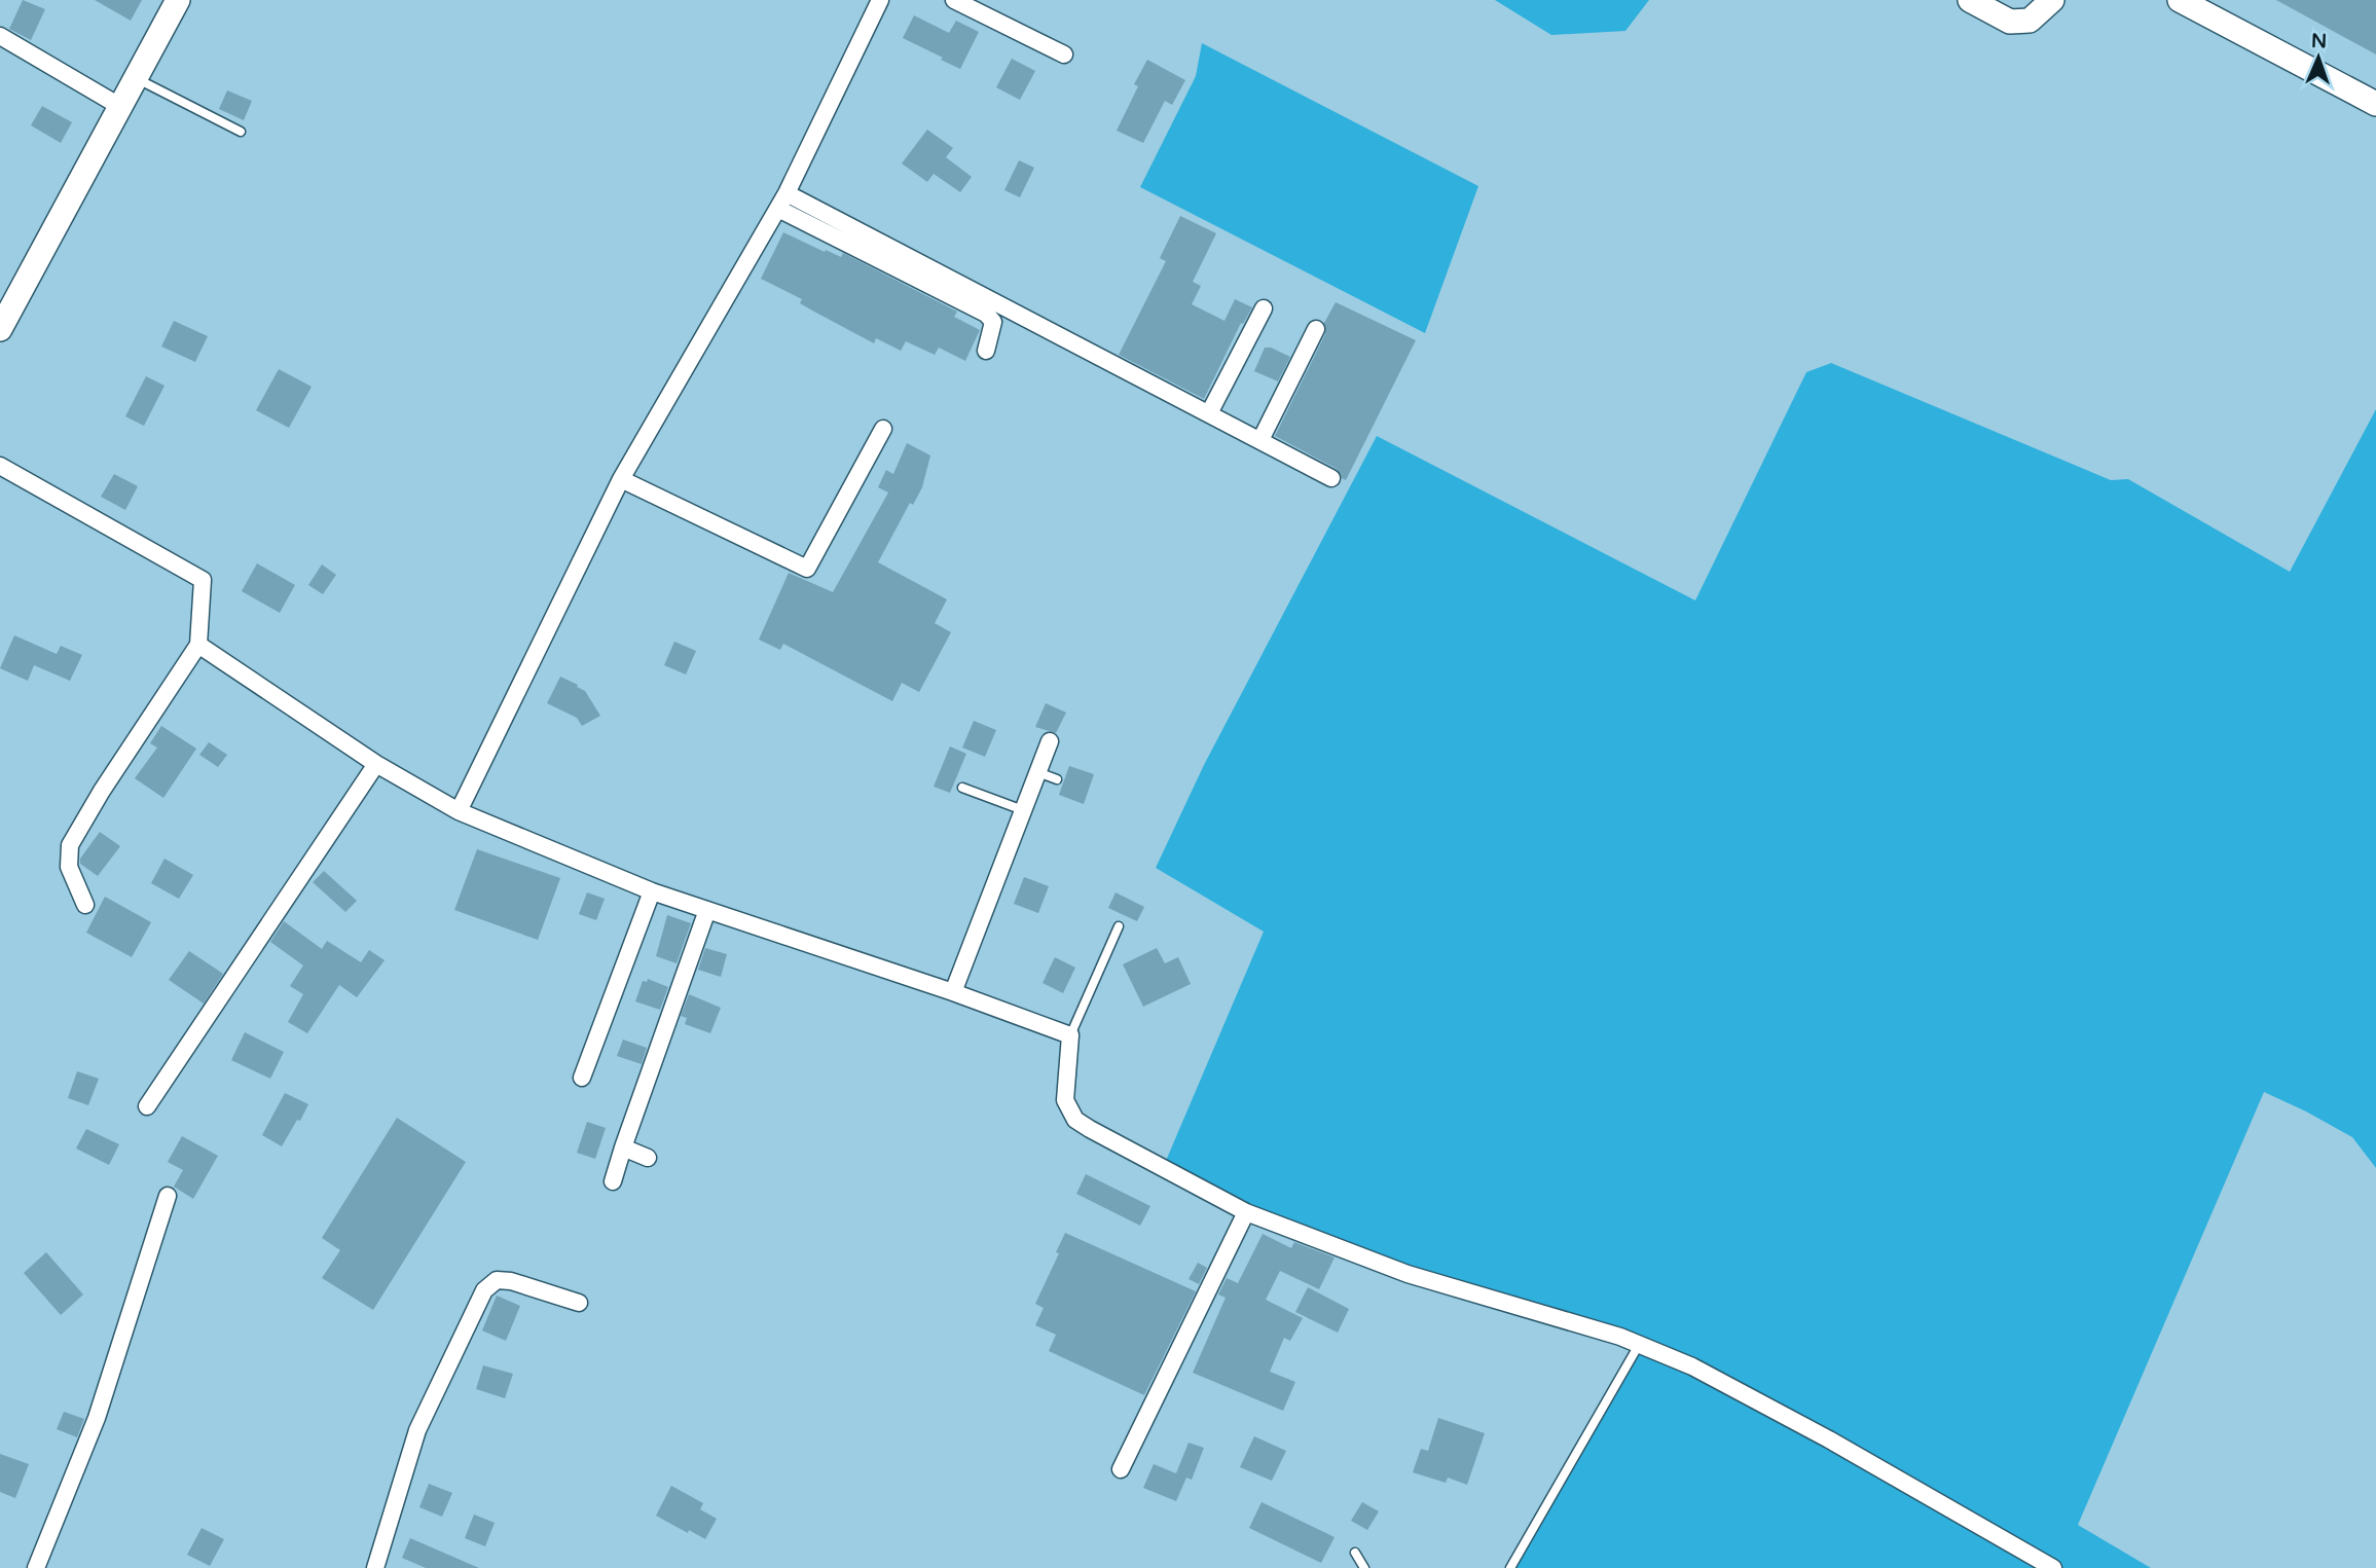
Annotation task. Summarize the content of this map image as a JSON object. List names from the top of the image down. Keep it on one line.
{"north":"top"}
